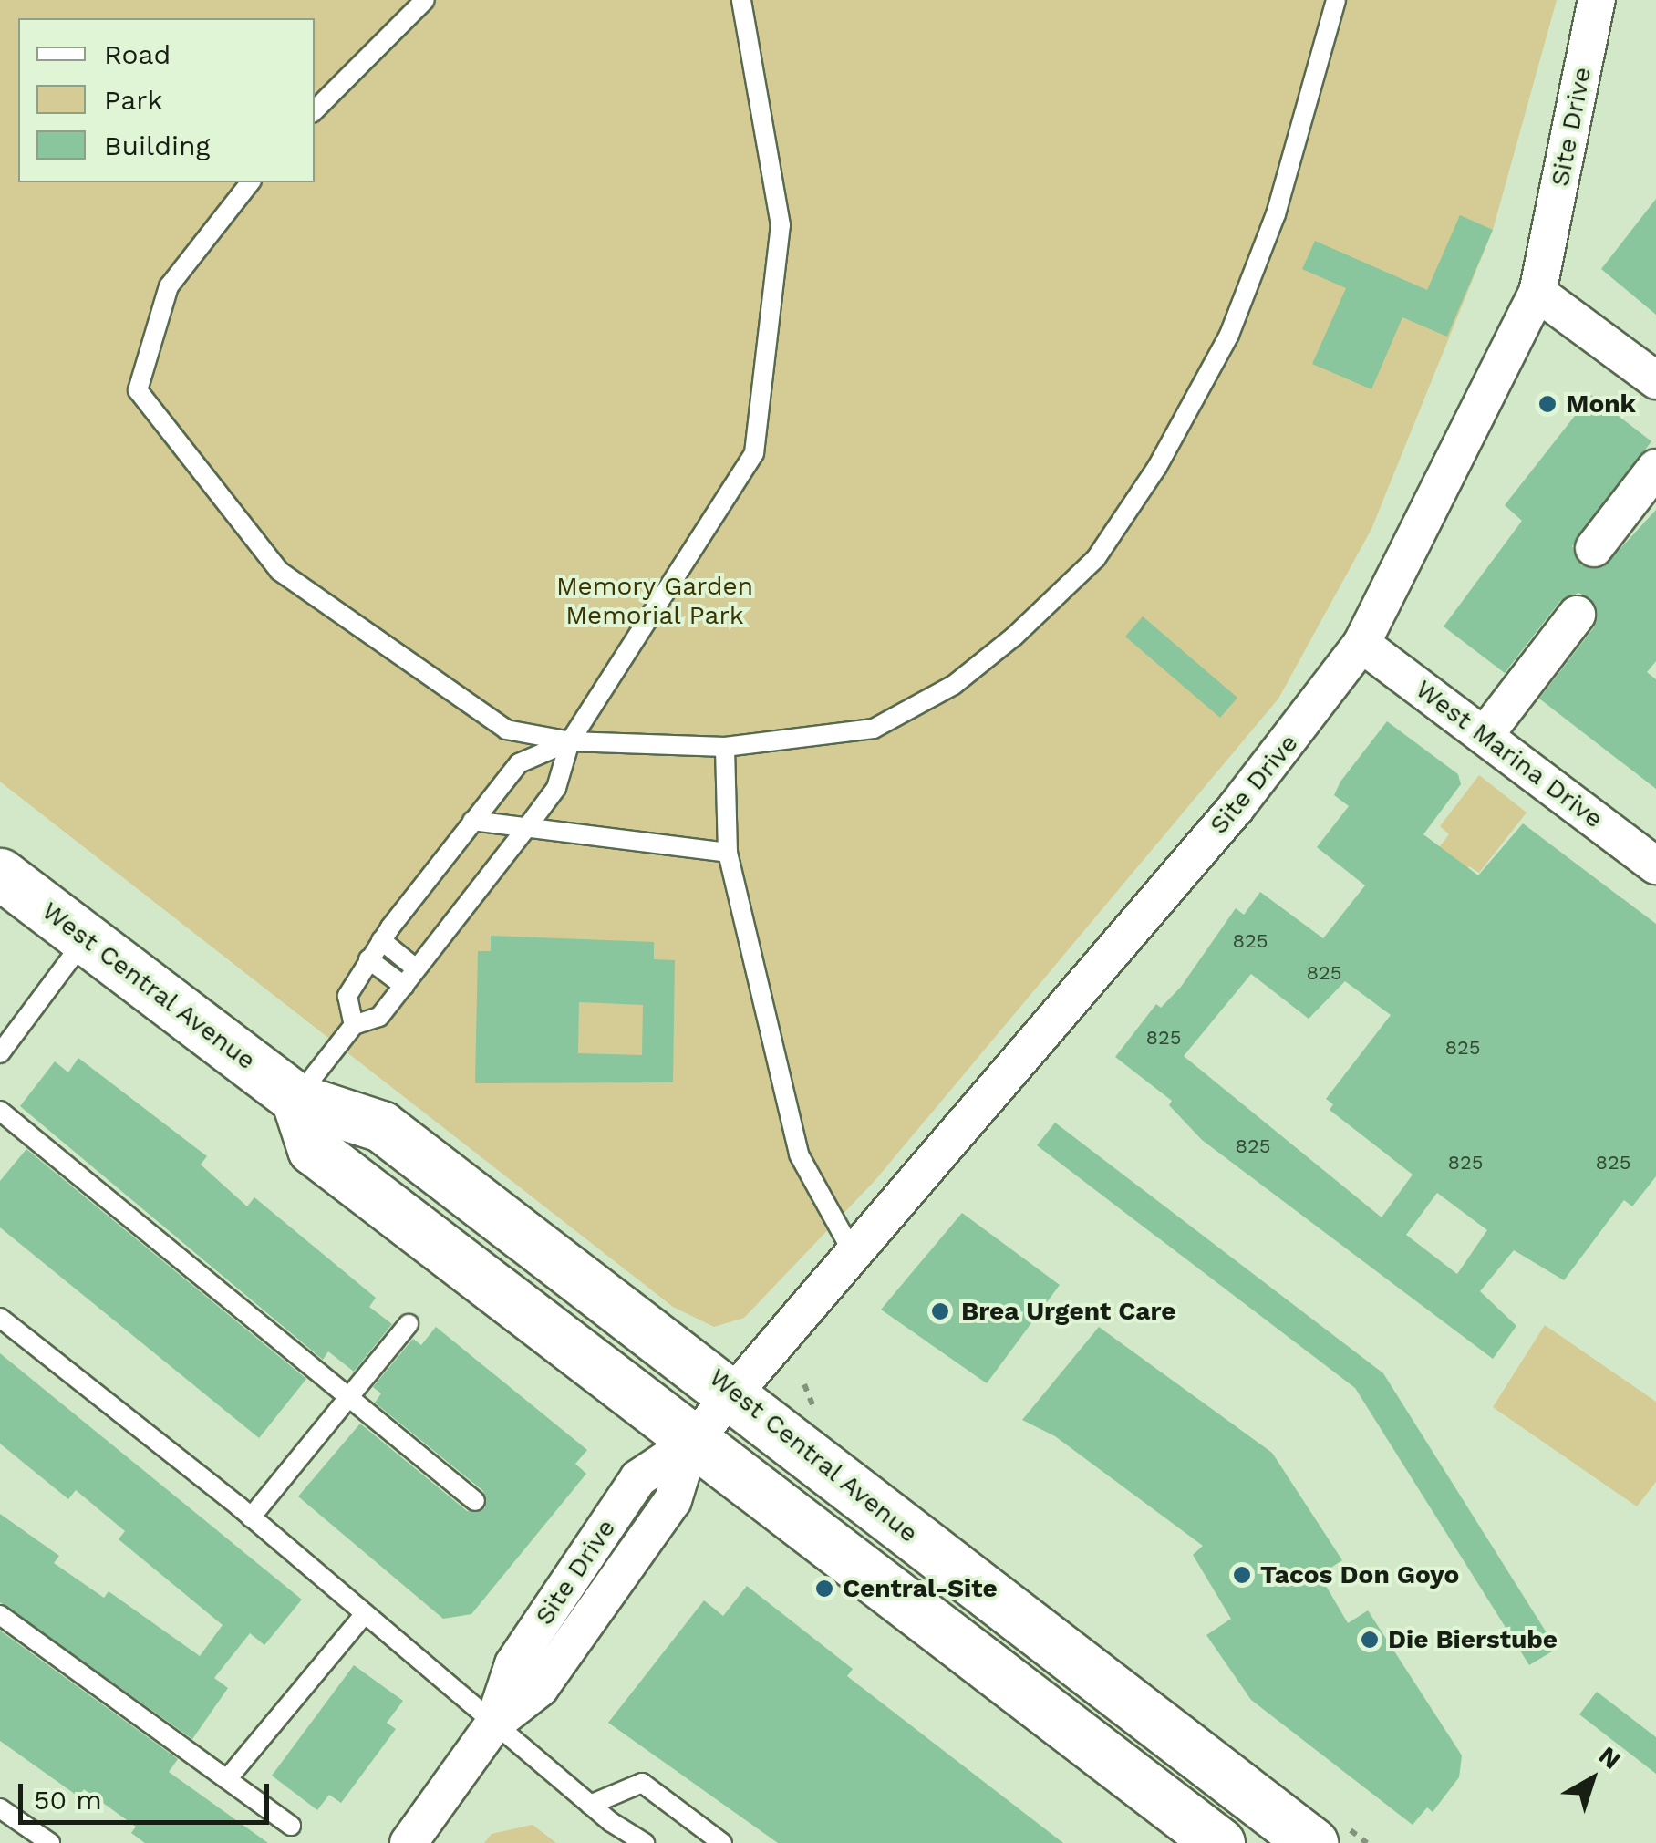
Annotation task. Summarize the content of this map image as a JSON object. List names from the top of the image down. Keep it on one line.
{"streets":{"main road":["West Central Avenue"],"street":["Site Drive","West Marina Drive"]},"crossings":[["Site Drive","West Marina Drive"],["Site Drive","West Central Avenue"]],"parks":["Memory Garden Memorial Park"],"places":["Monk","Brea Urgent Care","Tacos Don Goyo","Central-Site","Die Bierstube"],"house_numbers":["825","825","825","825","825","825","825"],"legend":["Road","Park","Building"],"scale_bar":"50 m","north":"top right"}
